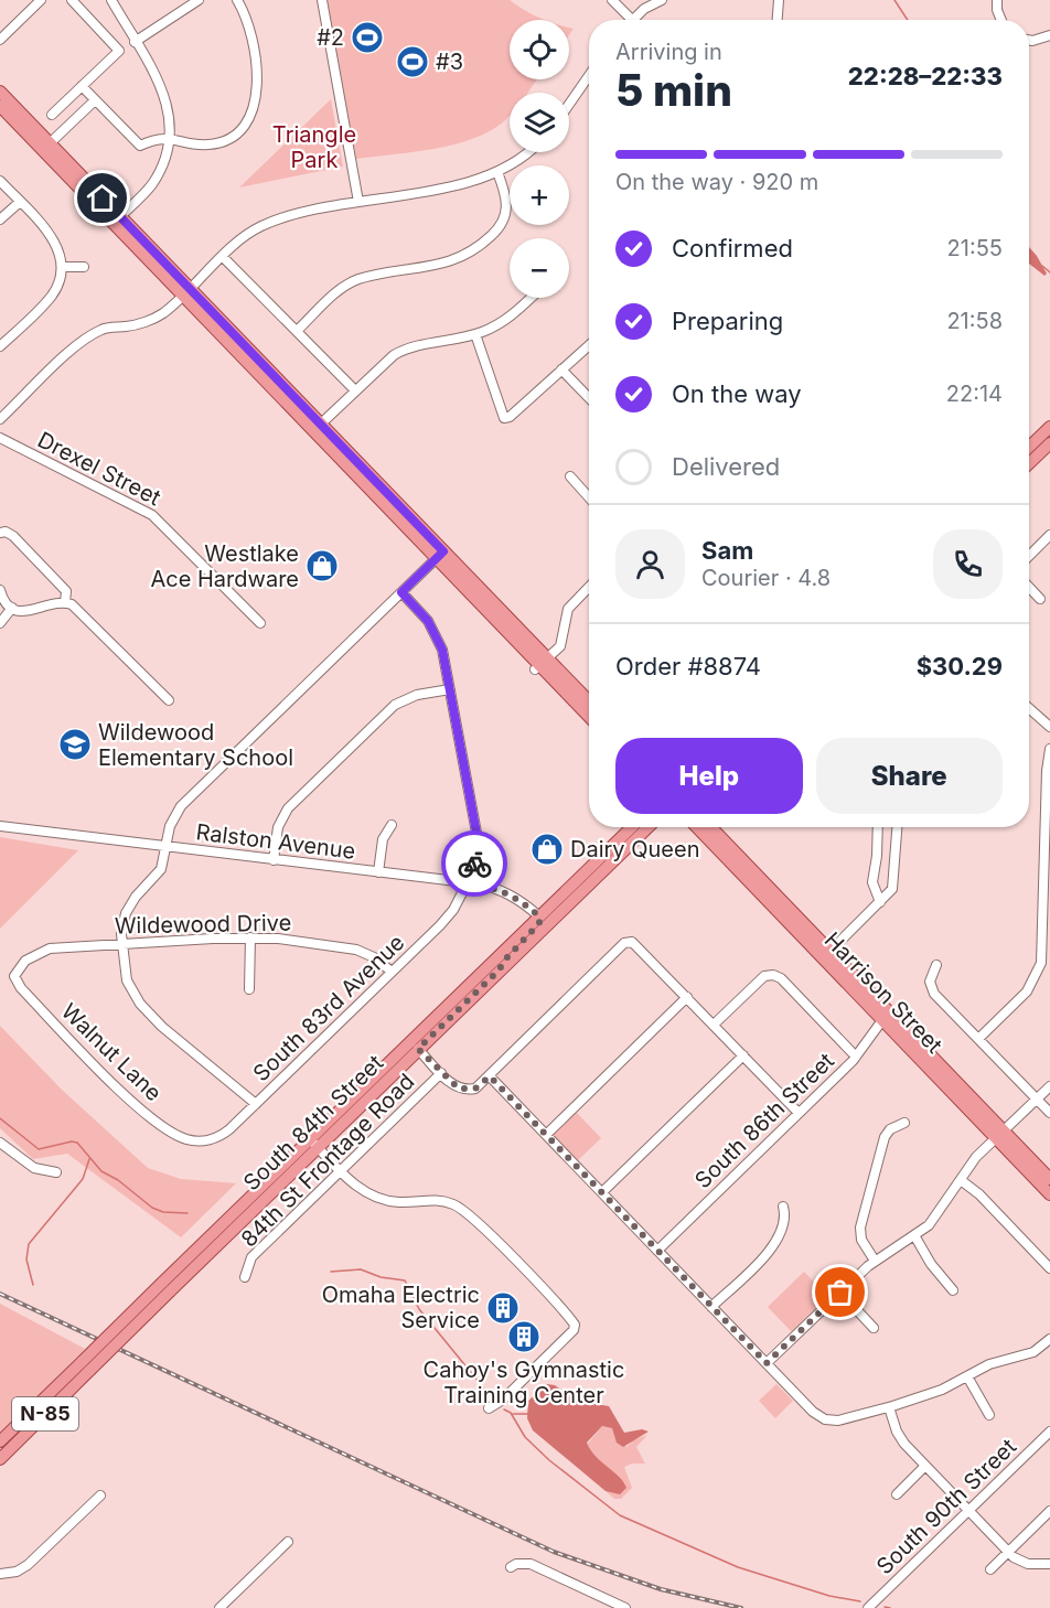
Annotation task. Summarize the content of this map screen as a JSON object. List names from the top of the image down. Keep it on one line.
{"streets":{"main road":["Harrison Street","South 84th Street","N-85"],"street":["Drexel Street","Ralston Avenue","Wildewood Drive","South 83rd Avenue","Walnut Lane","South 86th Street","84th St Frontage Road","South 90th Street"]},"crossings":[["Ralston Avenue","South 83rd Avenue"],["Ralston Avenue","South 84th Street"],["Wildewood Drive","South 83rd Avenue"],["Wildewood Drive","Walnut Lane"],["Harrison Street","South 86th Street"],["South 83rd Avenue","Walnut Lane"]],"parks":["Triangle Park"],"places":{"sports":["#2","#3"],"shop":["Westlake Ace Hardware","Dairy Queen"],"school or university":["Wildewood Elementary School"],"building":["Omaha Electric Service","Cahoy's Gymnastic Training Center"]},"page":{"map_buttons":["+","−"],"heading":["5 min","Arriving in","22:28–22:33"],"panel":["Sam","Courier · 4.8","Order #8874","$30.29"],"bar":"On the way · 920 m","list":[["Confirmed","21:55"],["Preparing","21:58"],["On the way","22:14"],"Delivered"],"buttons":["Help","Share"]}}
